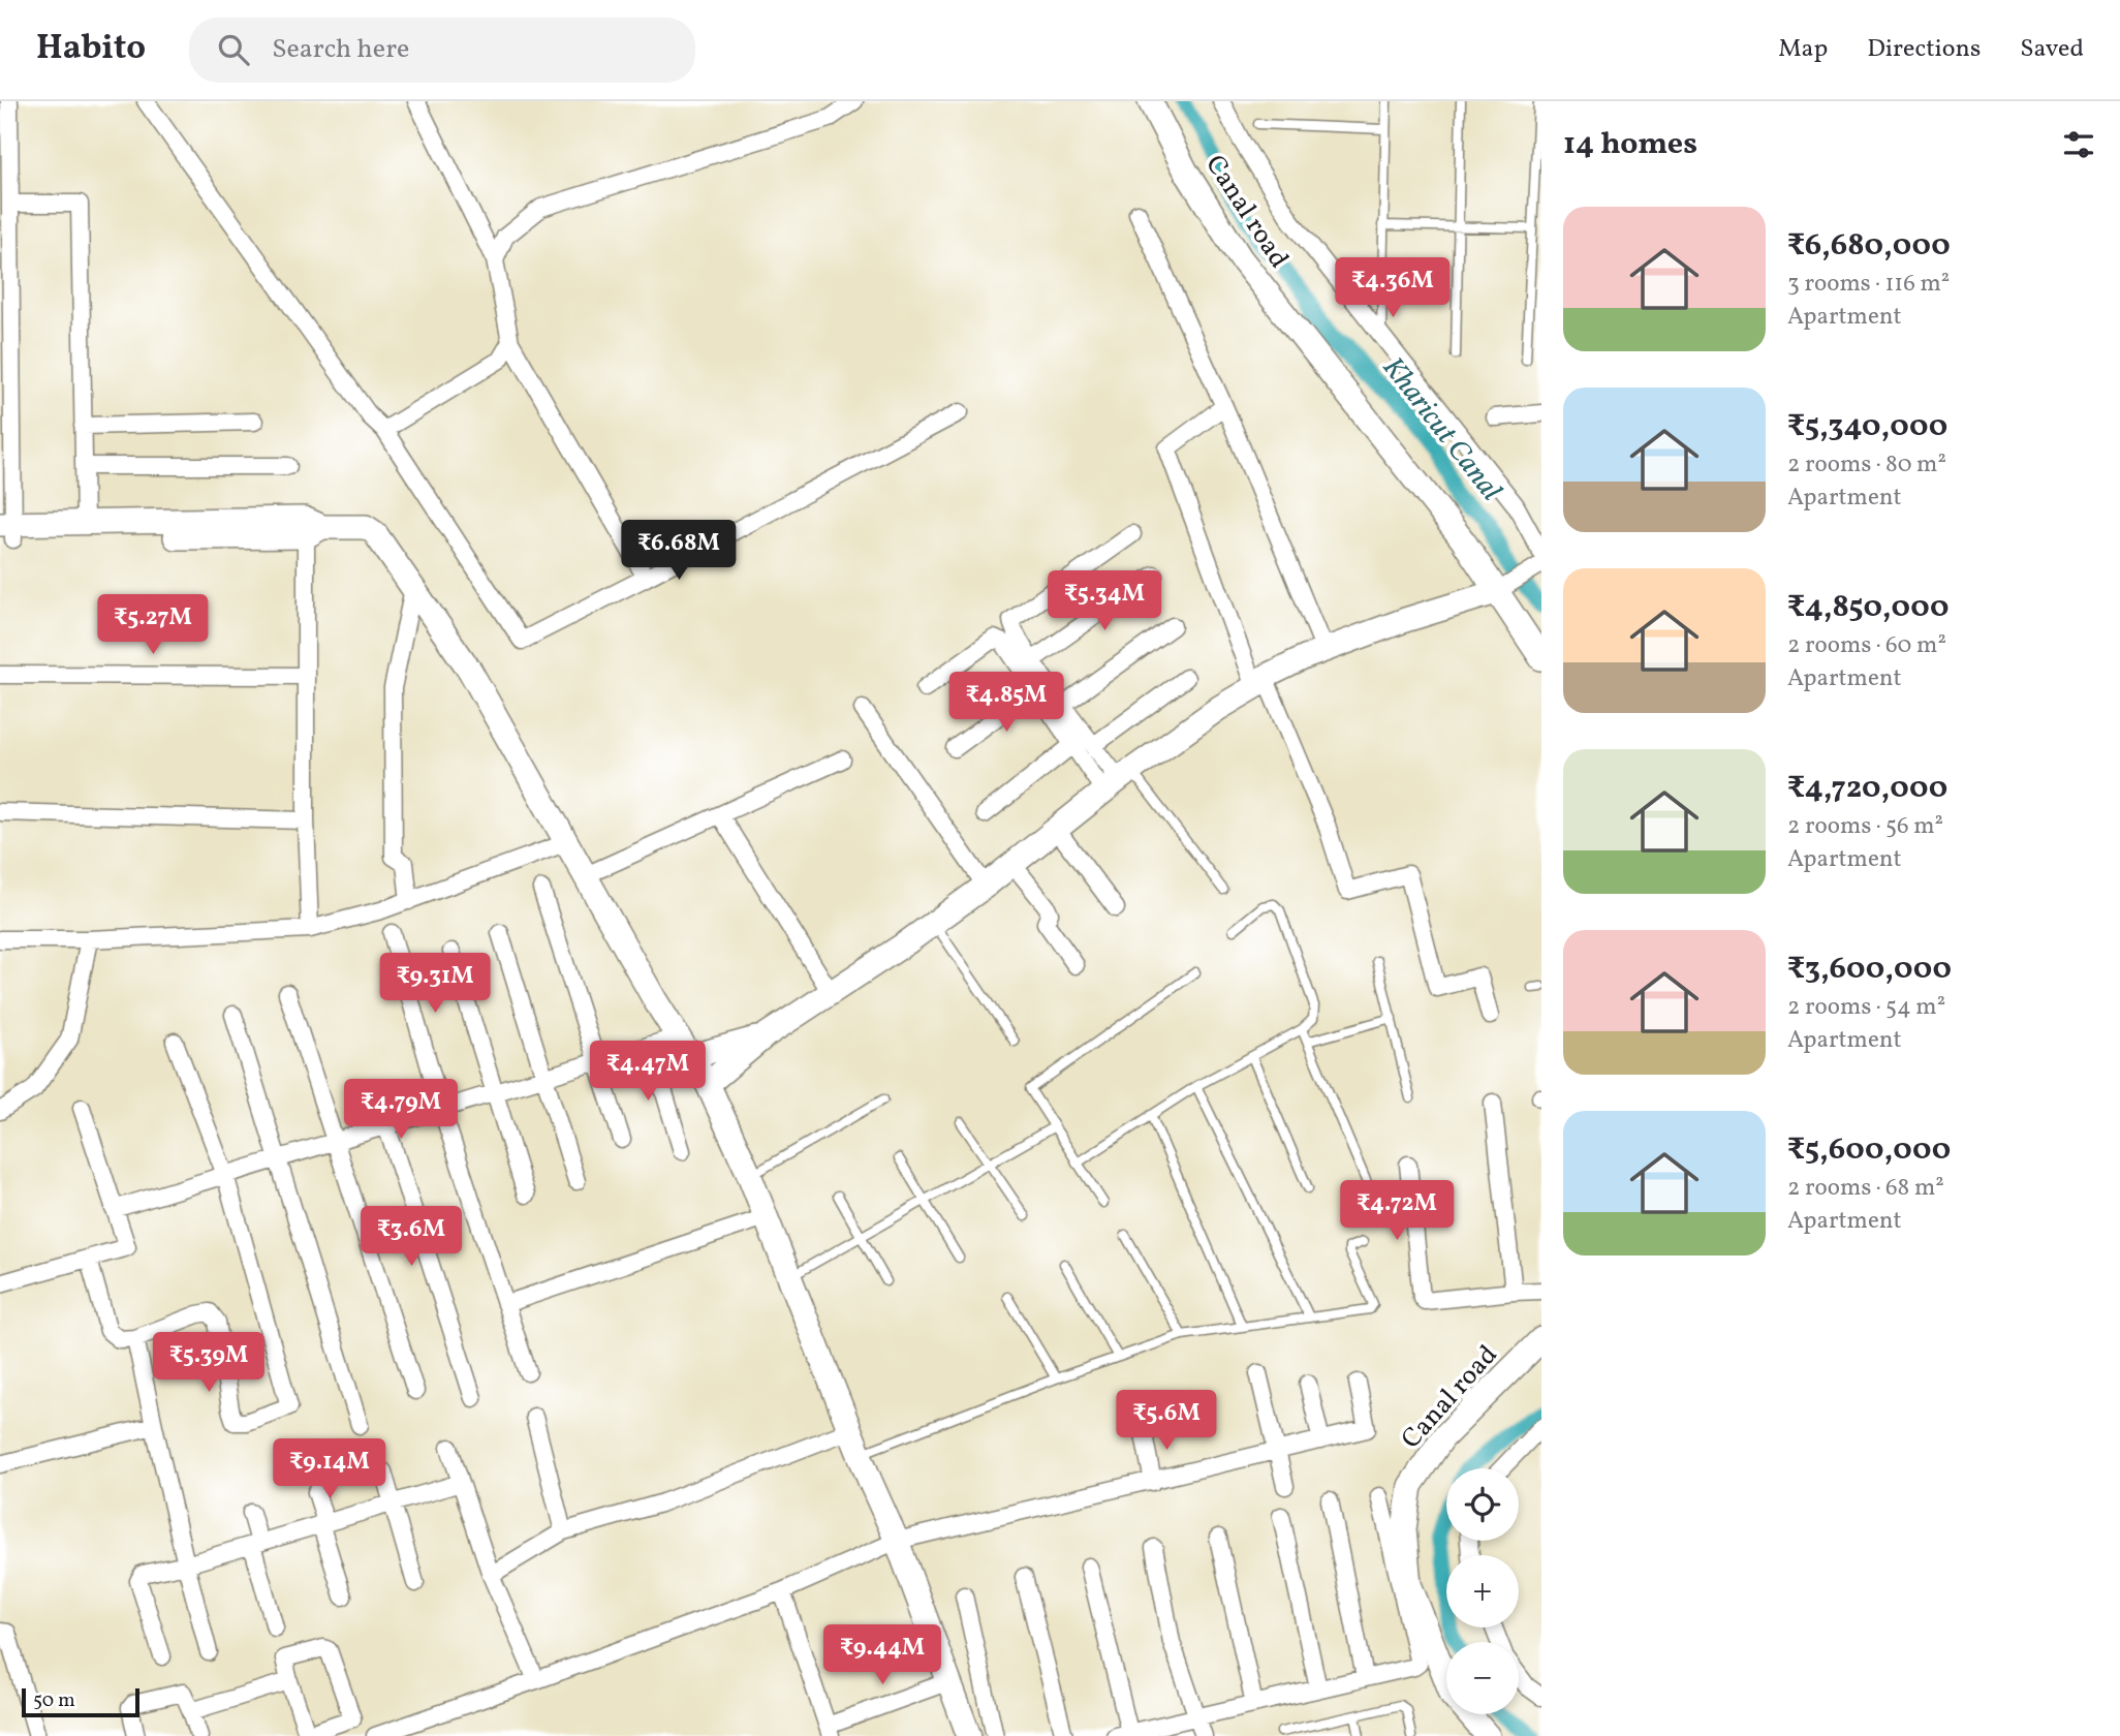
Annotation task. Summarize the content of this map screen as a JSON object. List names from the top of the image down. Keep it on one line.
{"streets":{"street":["Canal road"]},"water":["Kharicut Canal"],"scale_bar":"50 m","page":{"header":"Habito","search":"Search here","nav":["Map","Directions","Saved"],"heading":"14 homes","list":[{"name":"₹6,680,000","note":"3 rooms · 116 m² · Apartment"},{"name":"₹5,340,000","note":"2 rooms · 80 m² · Apartment"},{"name":"₹4,850,000","note":"2 rooms · 60 m² · Apartment"},{"name":"₹4,720,000","note":"2 rooms · 56 m² · Apartment"},{"name":"₹3,600,000","note":"2 rooms · 54 m² · Apartment"},{"name":"₹5,600,000","note":"2 rooms · 68 m² · Apartment"}],"price":["₹4.36M","₹6.68M","₹5.34M","₹5.27M","₹4.85M","₹9.31M","₹4.47M","₹4.79M","₹4.72M","₹3.6M","₹5.39M","₹5.6M","₹9.14M","₹9.44M"],"map_buttons":["+","−"],"scale":"50 m"}}
